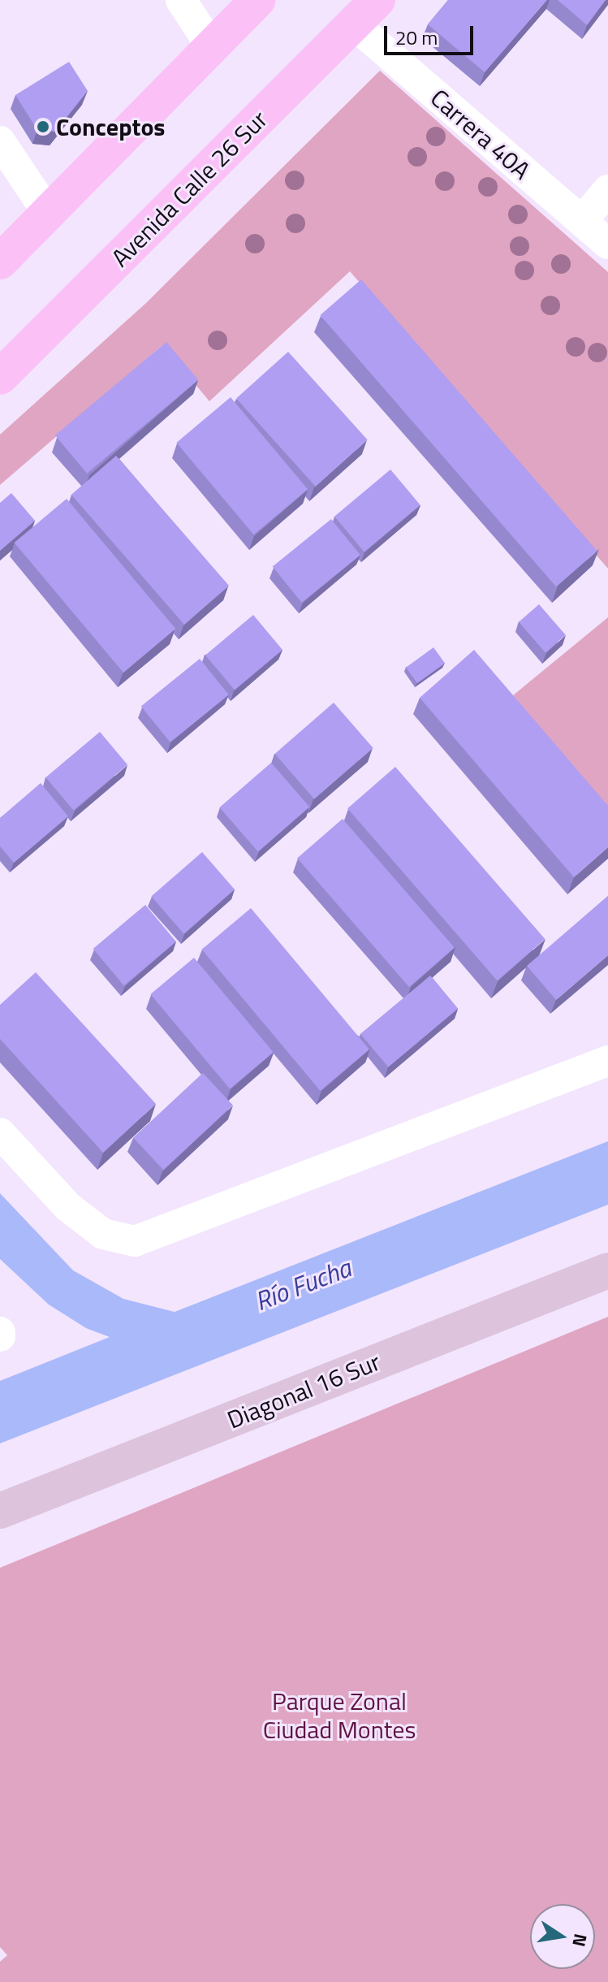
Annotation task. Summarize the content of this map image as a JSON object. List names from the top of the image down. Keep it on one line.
{"streets":{"main road":["Avenida Calle 26 Sur"],"street":["Carrera 40A","Diagonal 16 Sur"]},"crossings":[["Carrera 40A","Avenida Calle 26 Sur"]],"water":["Río Fucha"],"parks":["Parque Zonal Ciudad Montes"],"places":["Conceptos"],"scale_bar":"20 m","north":"right"}
